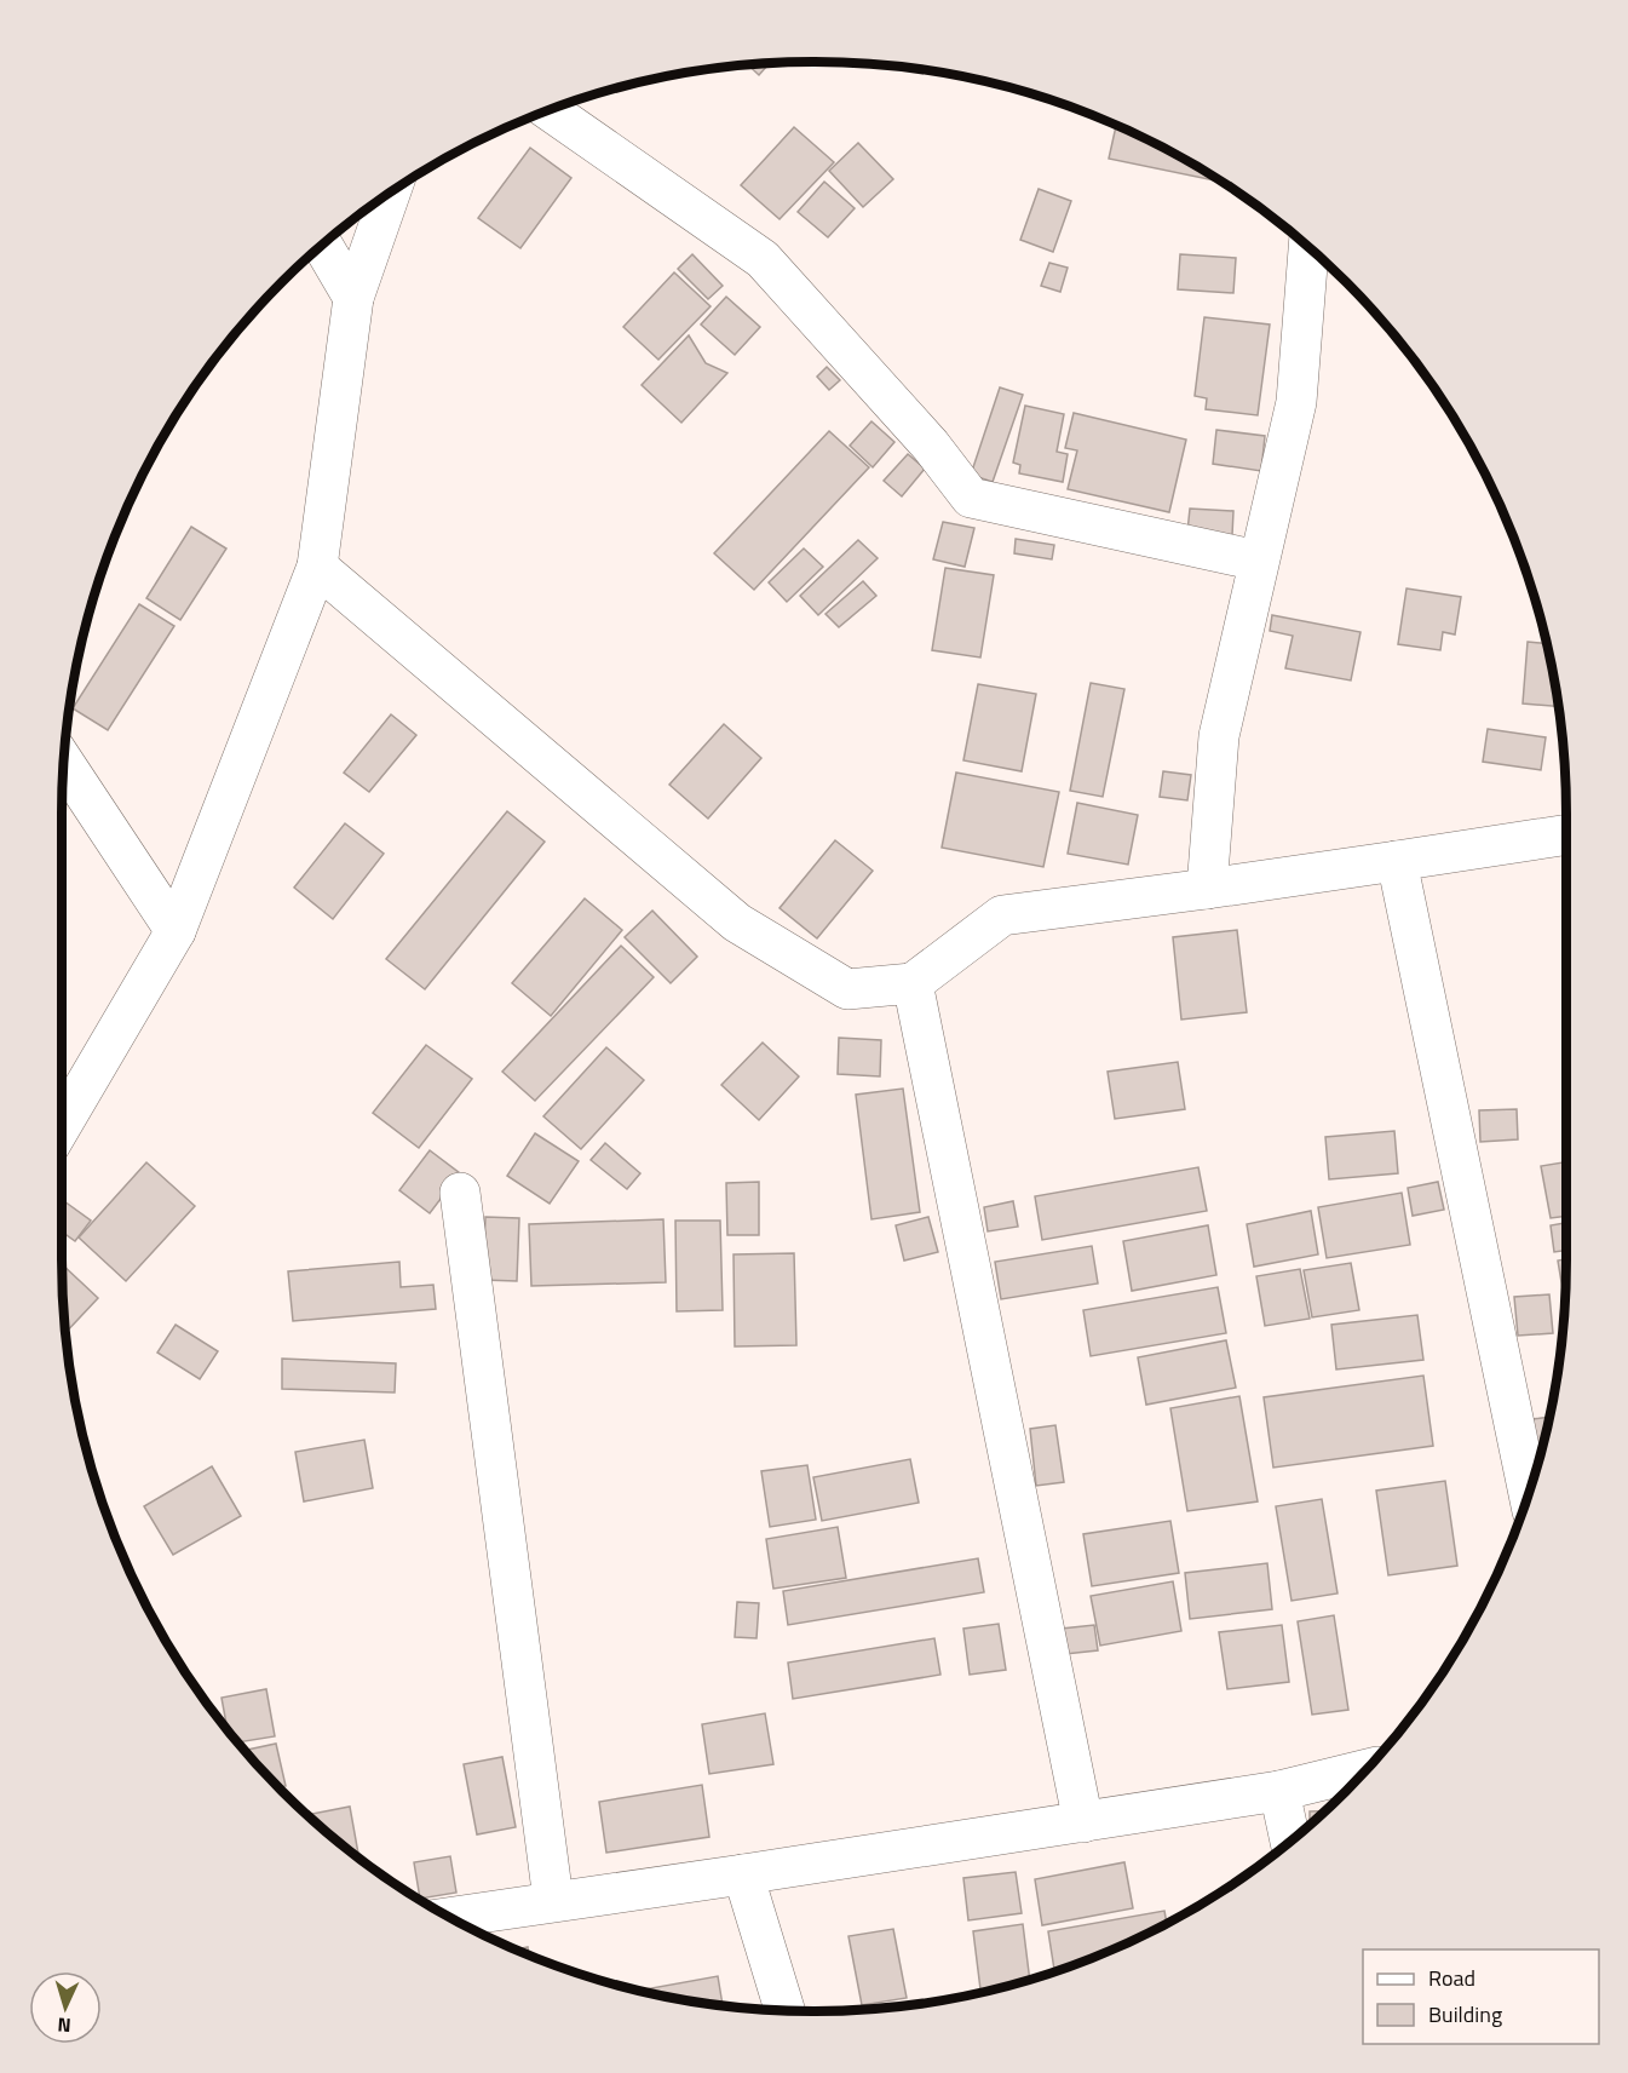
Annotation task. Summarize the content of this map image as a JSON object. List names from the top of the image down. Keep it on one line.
{"legend":["Road","Building"],"north":"bottom"}
